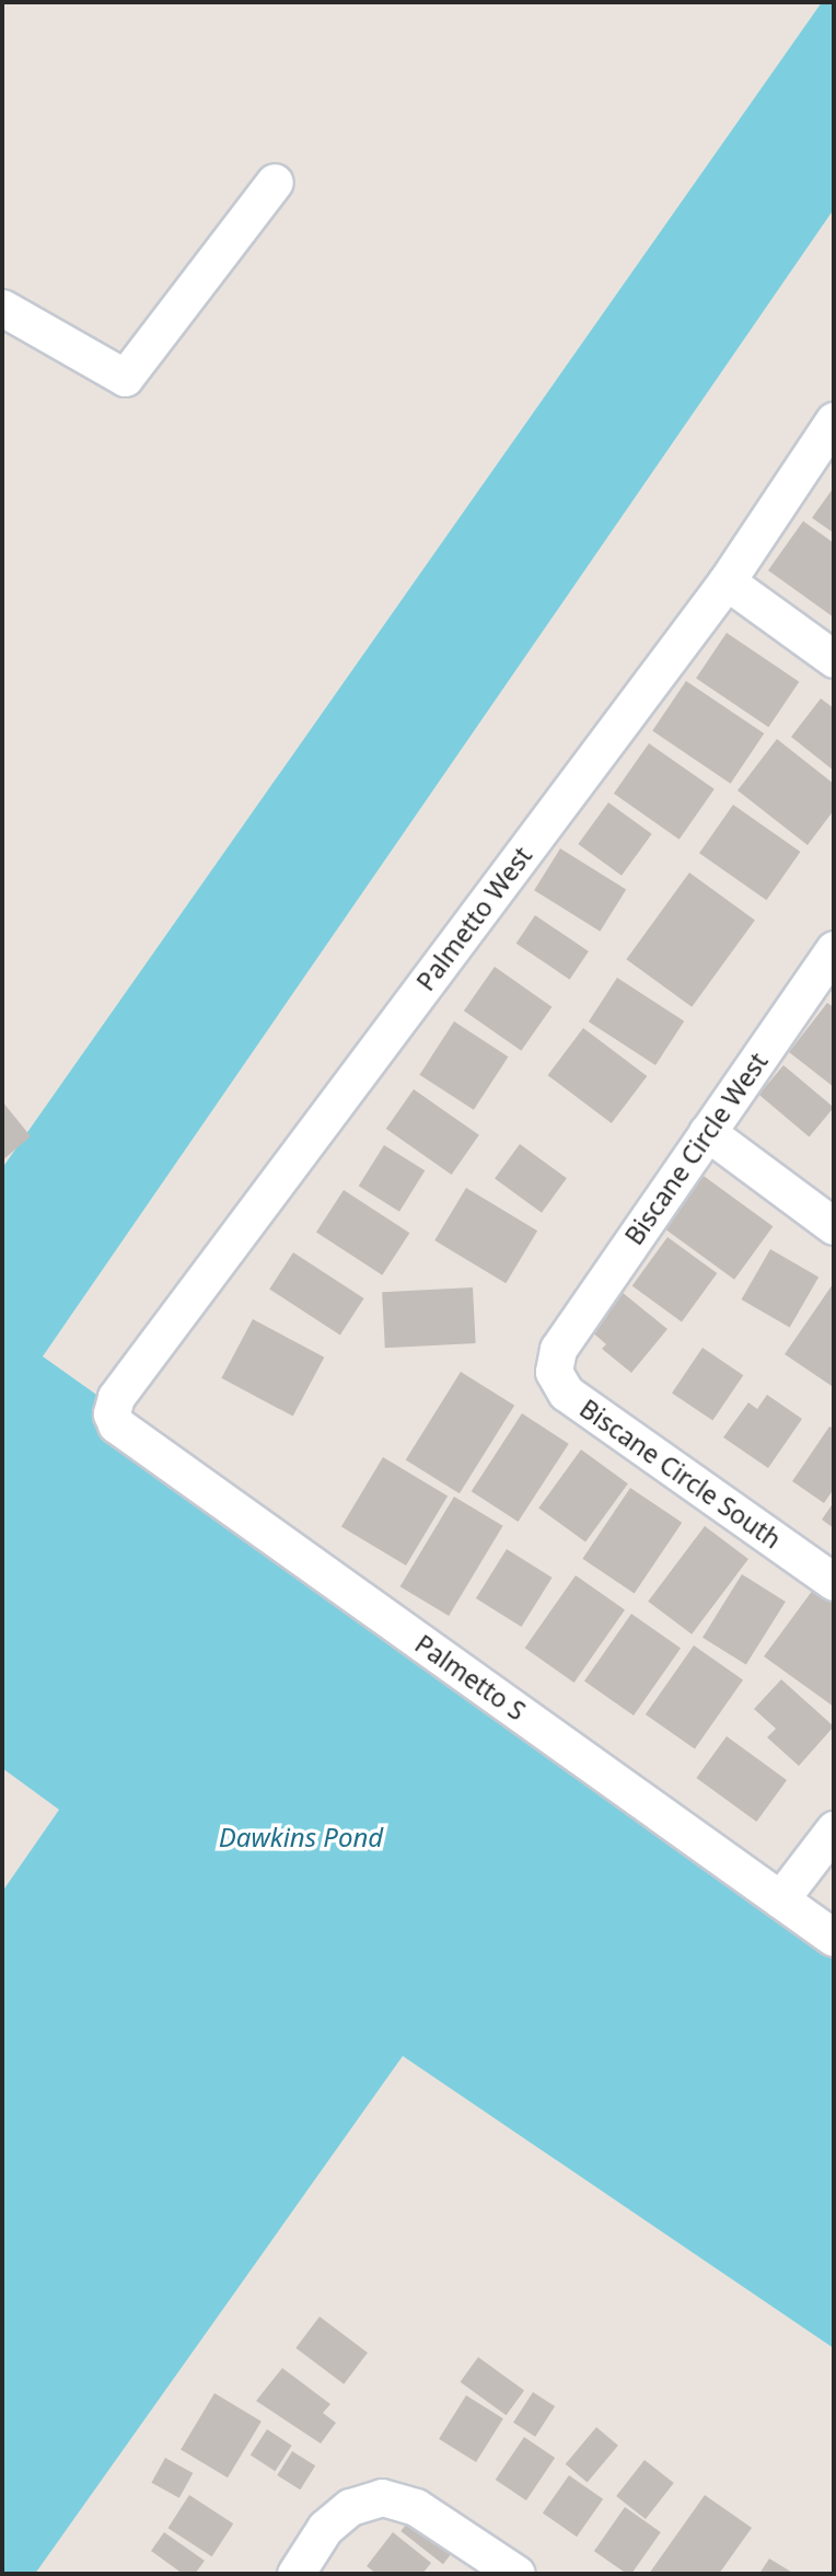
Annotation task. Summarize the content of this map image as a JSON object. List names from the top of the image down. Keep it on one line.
{"streets":{"street":["Palmetto West","Biscane Circle West","Biscane Circle South","Palmetto S"]},"crossings":[["Palmetto West","Palmetto S"],["Biscane Circle West","Biscane Circle South"]],"water":["Dawkins Pond"]}
